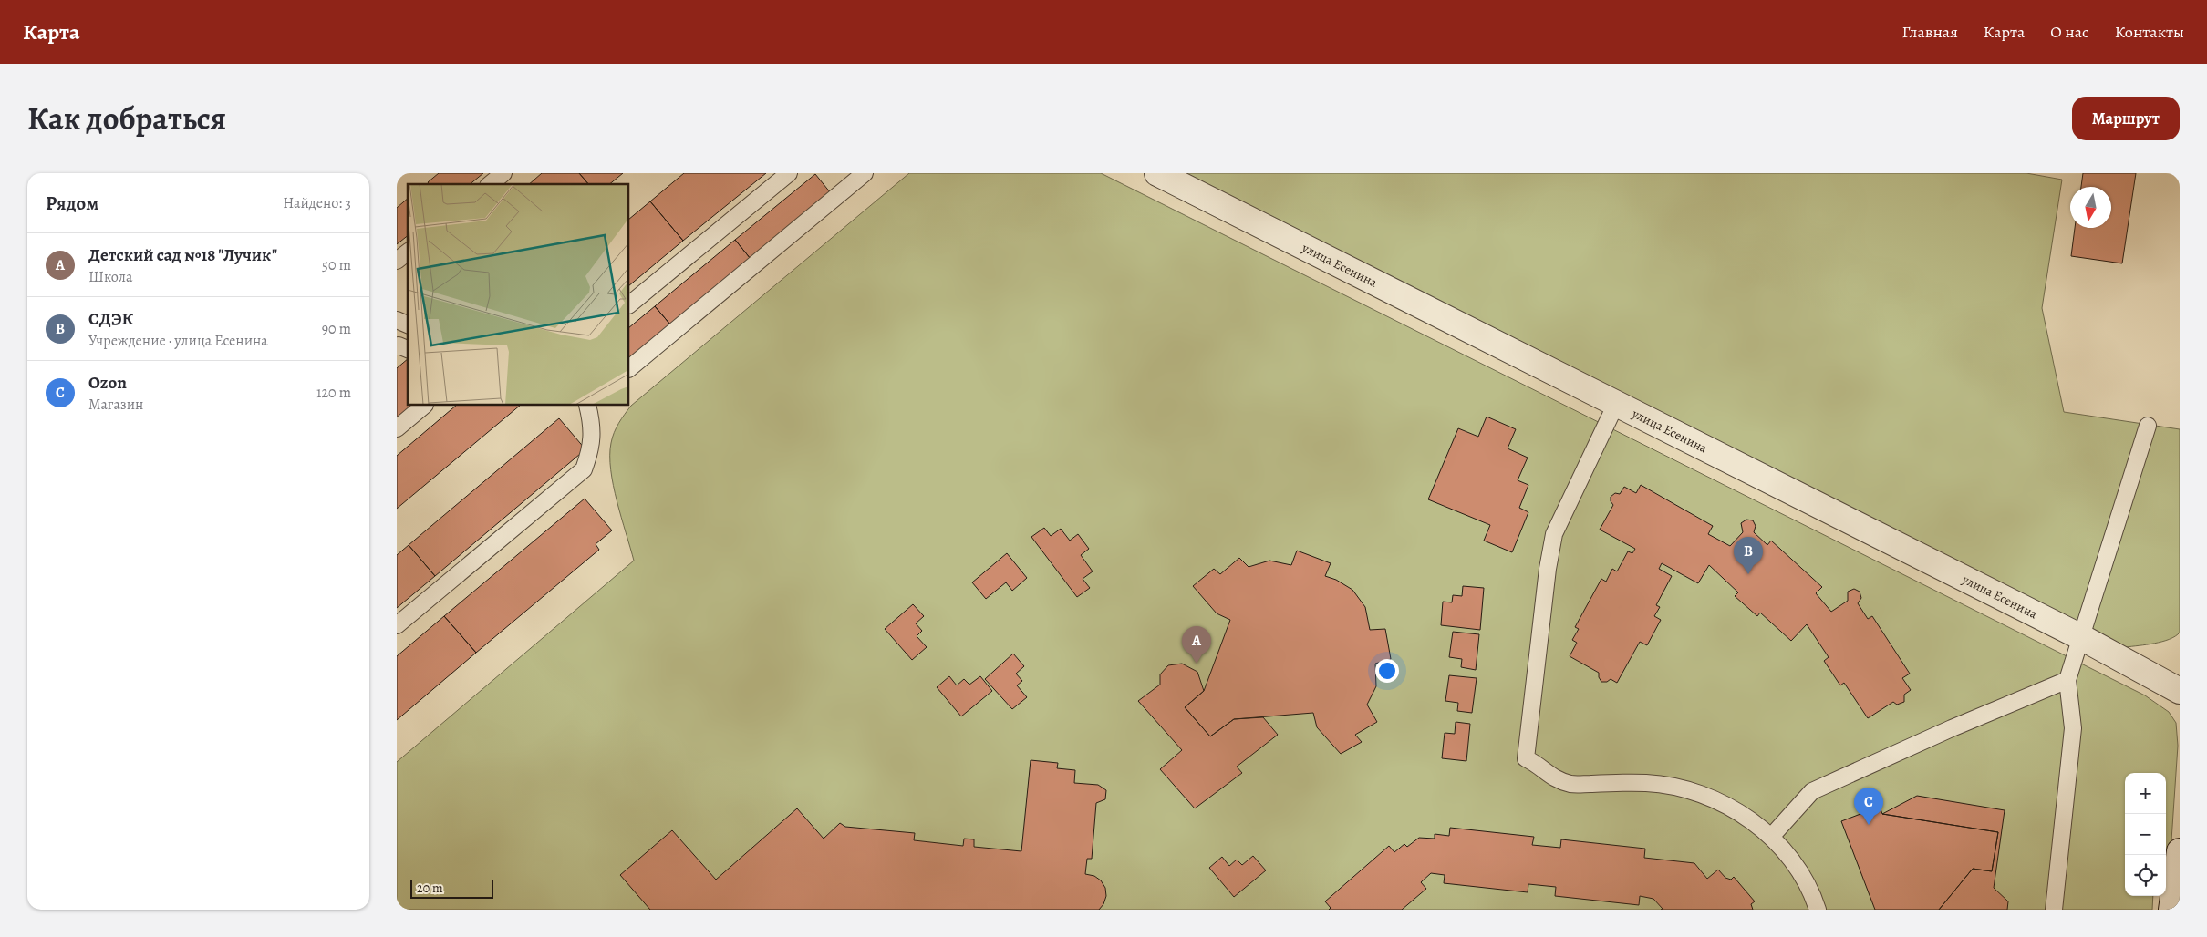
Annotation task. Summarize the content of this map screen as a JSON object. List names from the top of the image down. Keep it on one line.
{"streets":{"street":["улица Есенина"]},"scale_bar":"20 m","north":"bottom","page":{"header":"Карта","nav":["Главная","Карта","О нас","Контакты"],"title":"Как добраться","buttons":"Маршрут","heading":["Рядом","Найдено: 3"],"list":[{"mark":"A","name":"Детский сад №18 \"Лучик\"","note":"Школа","value":"50 m"},{"mark":"B","name":"СДЭК","note":"Учреждение · улица Есенина","value":"90 m"},{"mark":"C","name":"Ozon","note":"Магазин","value":"120 m"}],"pins":["B","A","C"],"map_buttons":["+","−"],"scale":"20 m"}}
